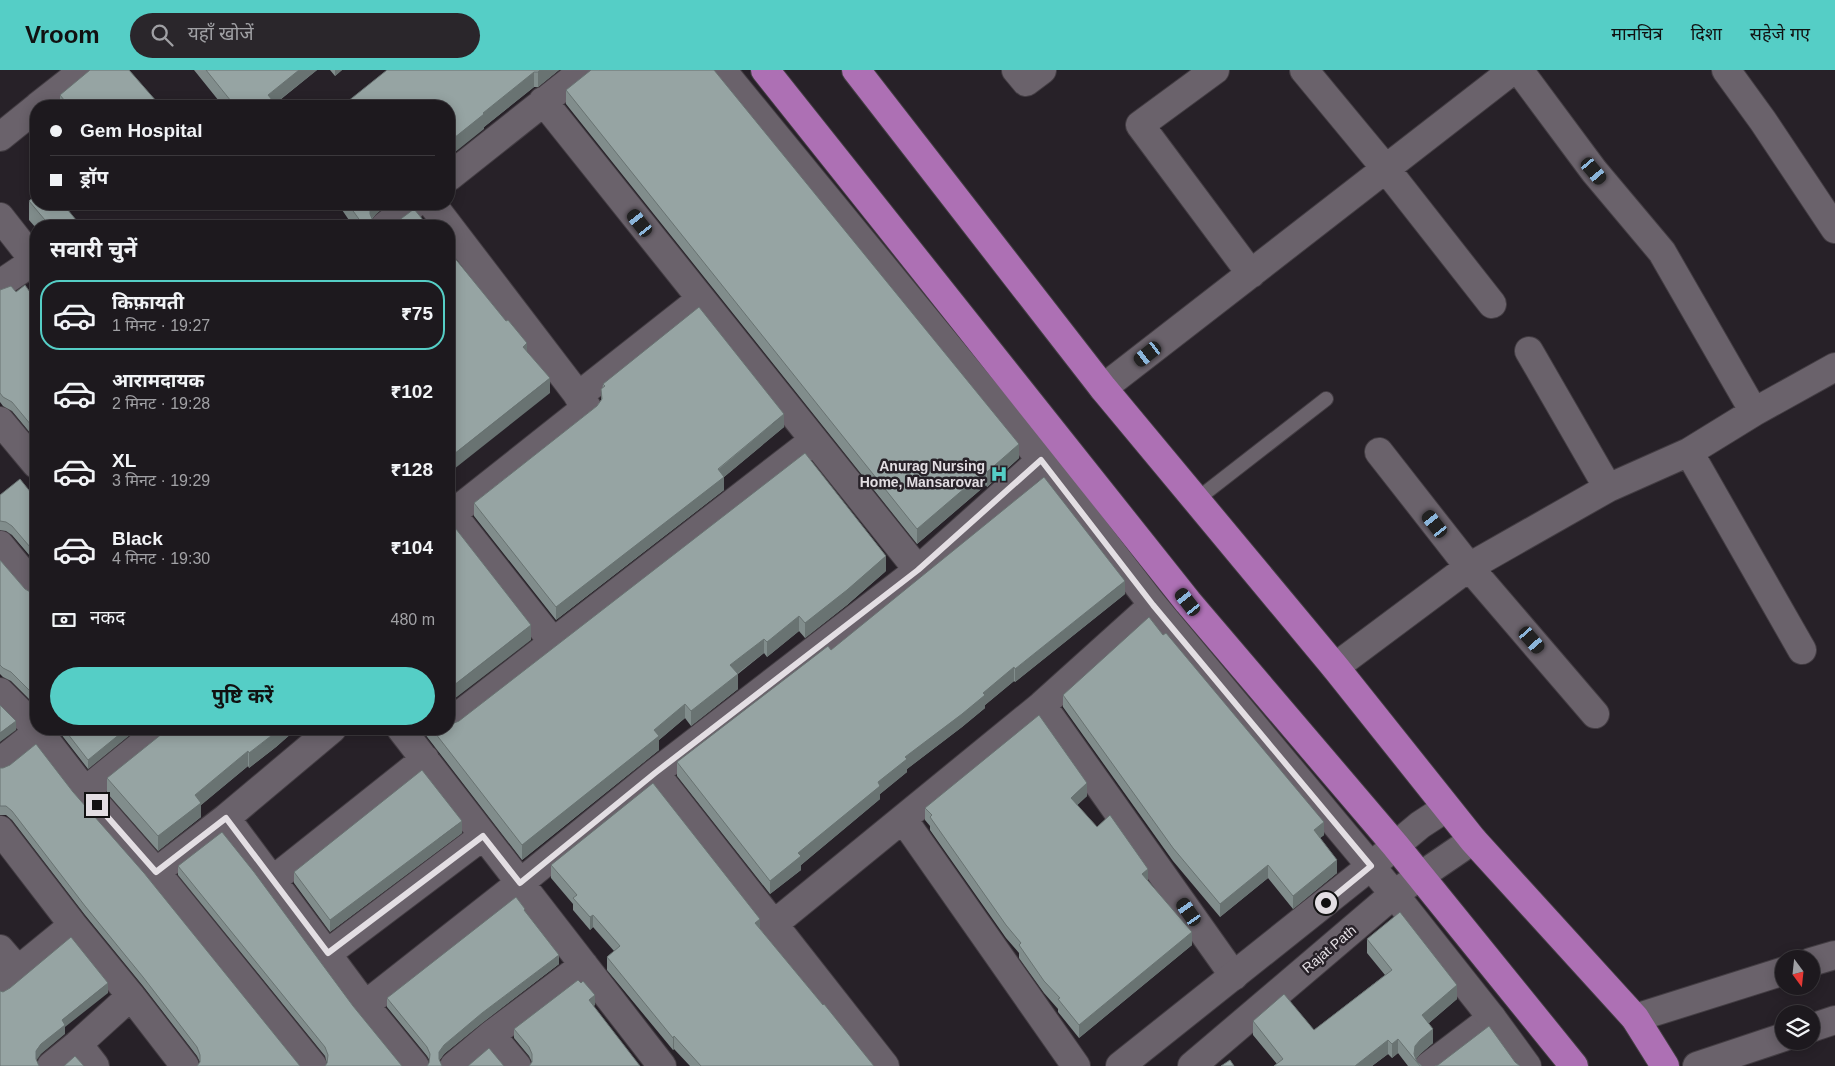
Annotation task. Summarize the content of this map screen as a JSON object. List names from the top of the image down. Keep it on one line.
{"streets":{"street":["Rajat Path"]},"places":{"hospital":["Anurag Nursing Home, Mansarovar"]},"north":"bottom","page":{"header":"Vroom","search":"यहाँ खोजें","nav":["मानचित्र","दिशा","सहेजे गए"],"banner":["Gem Hospital","ड्रॉप"],"heading":"सवारी चुनें","list":[{"name":"किफ़ायती","note":"1 मिनट · 19:27","value":"₹75"},{"name":"आरामदायक","note":"2 मिनट · 19:28","value":"₹102"},{"name":"XL","note":"3 मिनट · 19:29","value":"₹128"},{"name":"Black","note":"4 मिनट · 19:30","value":"₹104"}],"pay":["नकद","480 m"],"buttons":"पुष्टि करें"}}
